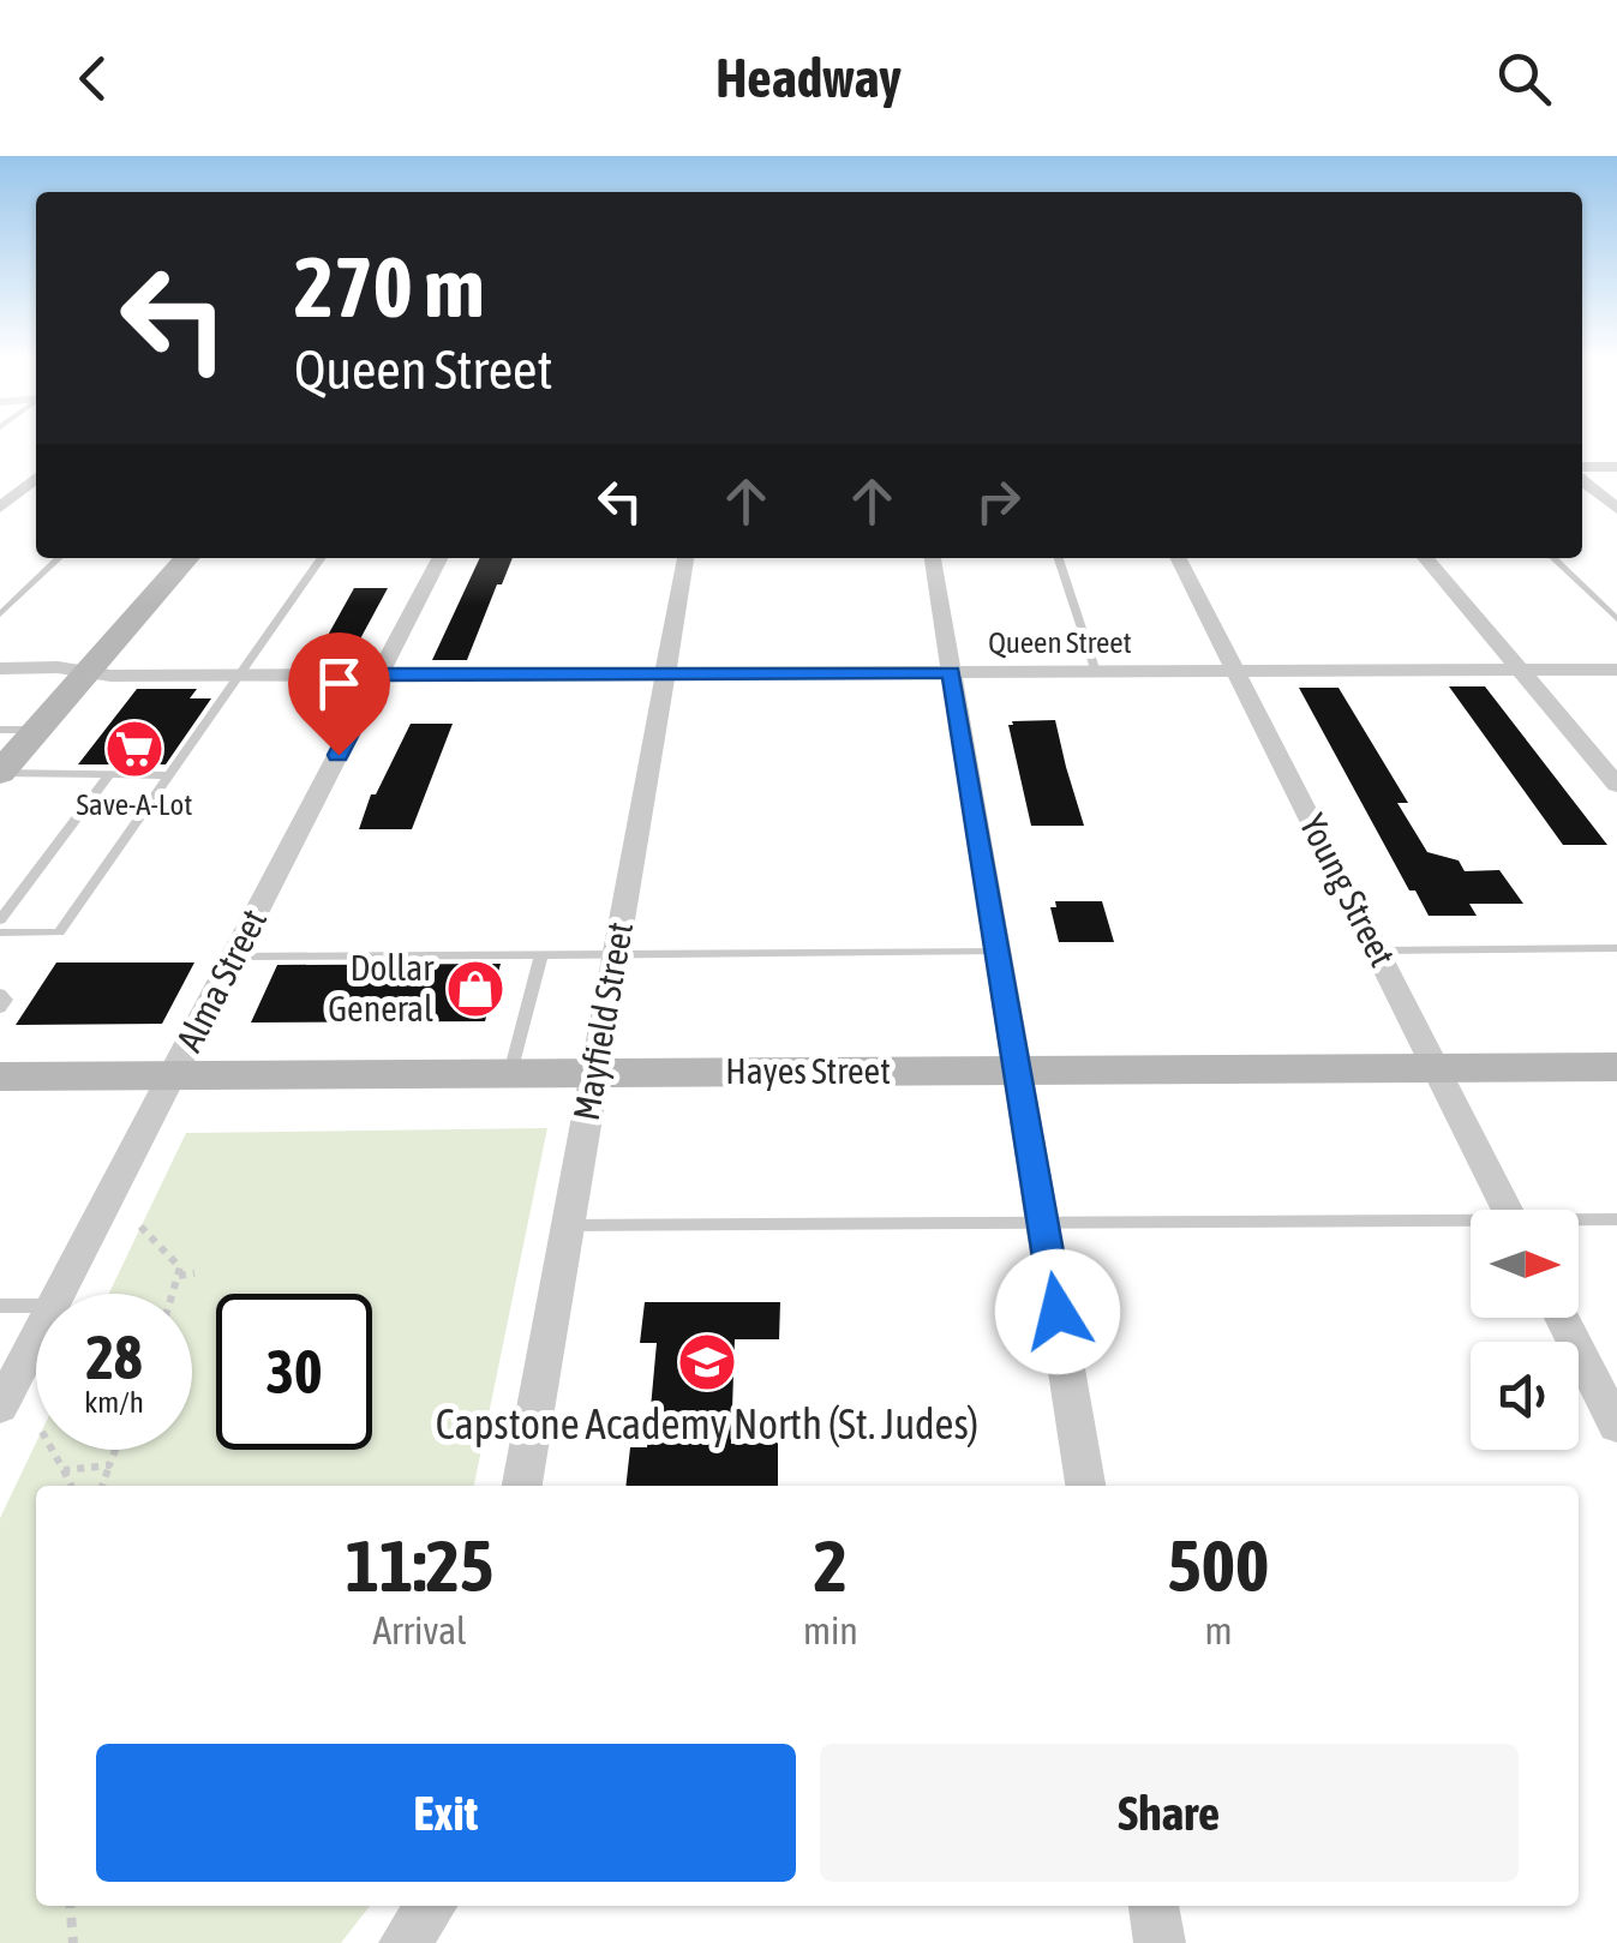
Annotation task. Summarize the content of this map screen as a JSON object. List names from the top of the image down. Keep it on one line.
{"streets":{"street":["Queen Street","Young Street","Alma Street","Mayfield Street","Hayes Street"]},"crossings":[["Queen Street","Young Street"],["Queen Street","Alma Street"],["Queen Street","Mayfield Street"],["Young Street","Hayes Street"],["Alma Street","Hayes Street"],["Mayfield Street","Hayes Street"]],"places":{"supermarket":["Save-A-Lot"],"shop":["Dollar General"],"school or university":["Capstone Academy North (St. Judes)"]},"north":"right","page":{"header":"Headway","turn":["270 m","Queen Street"],"speed":"28 km/h","limit":"30","eta":["11:25","Arrival","2","min","500","m"],"buttons":["Exit","Share"]}}
